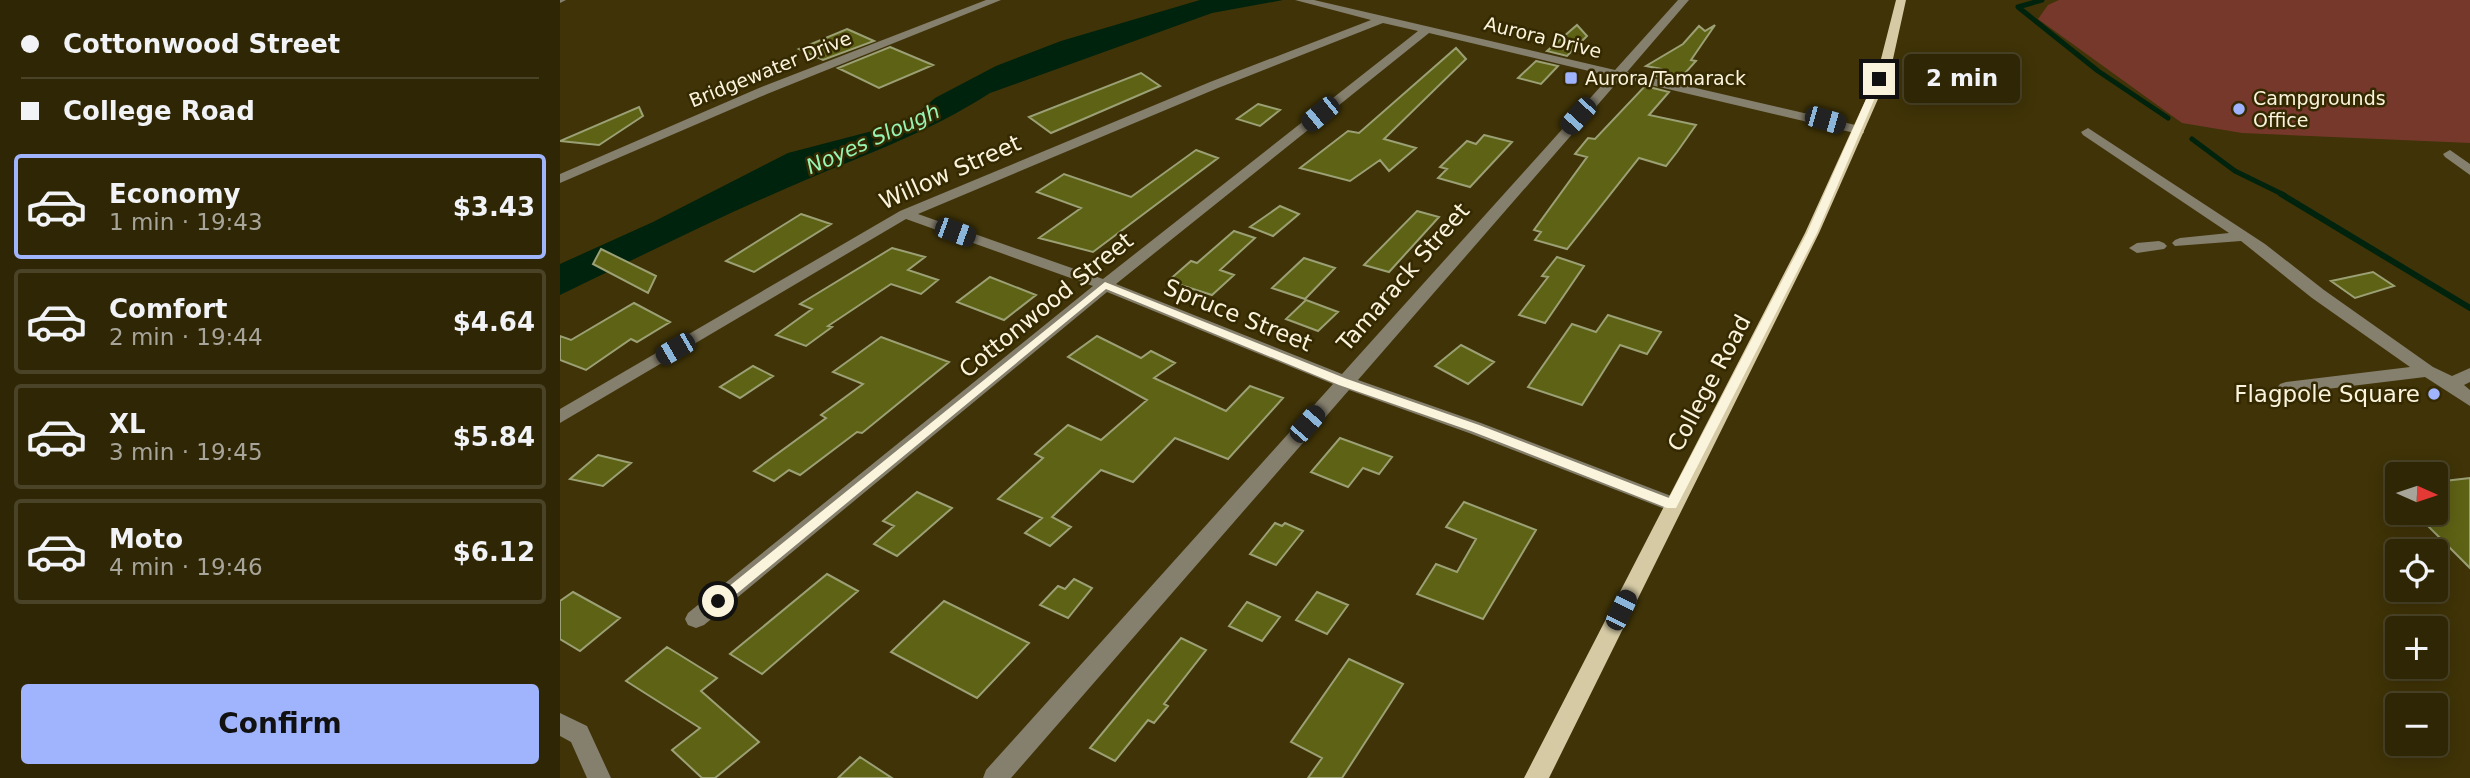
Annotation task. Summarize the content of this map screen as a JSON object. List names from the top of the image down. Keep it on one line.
{"streets":{"main road":["College Road"],"street":["Aurora Drive","Bridgewater Drive","Willow Street","Tamarack Street","Cottonwood Street","Spruce Street"]},"crossings":[["Aurora Drive","Willow Street"],["Aurora Drive","Tamarack Street"],["Aurora Drive","Cottonwood Street"],["Aurora Drive","College Road"],["Willow Street","Spruce Street"],["Tamarack Street","Spruce Street"],["Cottonwood Street","Spruce Street"],["Spruce Street","College Road"]],"water":["Noyes Slough"],"places":{"transit":["Aurora/Tamarack"],"other":["Campgrounds Office","Flagpole Square"]},"north":"right","page":{"banner":["Cottonwood Street","College Road"],"bubble":"2 min","list":[{"name":"Economy","note":"1 min · 19:43","value":"$3.43"},{"name":"Comfort","note":"2 min · 19:44","value":"$4.64"},{"name":"XL","note":"3 min · 19:45","value":"$5.84"},{"name":"Moto","note":"4 min · 19:46","value":"$6.12"}],"map_buttons":["+","−"],"buttons":"Confirm"}}
